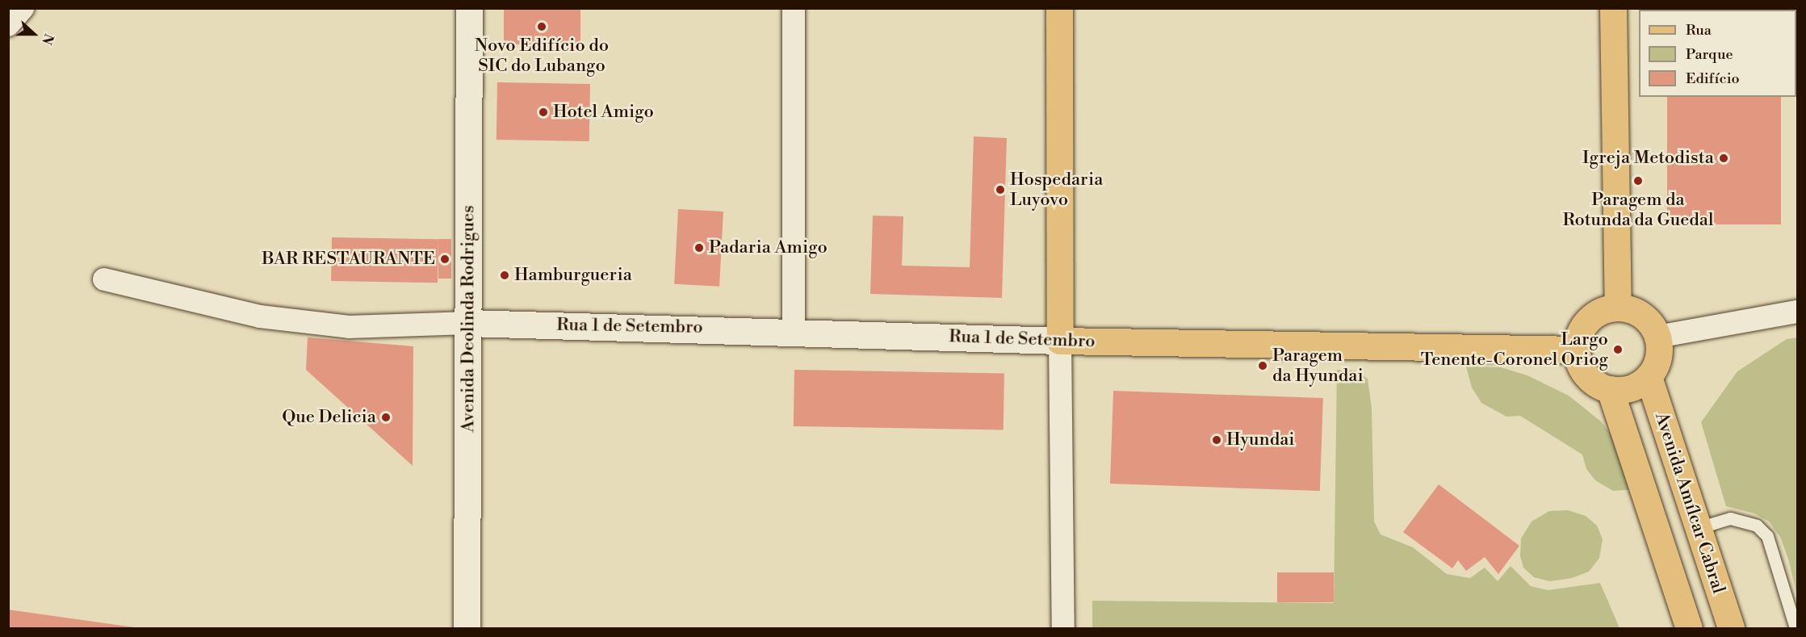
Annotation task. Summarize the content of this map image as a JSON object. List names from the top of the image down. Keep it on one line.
{"streets":{"main road":["Rua 1 de Setembro","Avenida Amílcar Cabral"],"street":["Avenida Deolinda Rodrigues"]},"crossings":[["Avenida Deolinda Rodrigues","Rua 1 de Setembro"],["Rua 1 de Setembro","Avenida Amílcar Cabral"]],"places":["Novo Edifício do SIC do Lubango","Hotel Amigo","Igreja Metodista","Paragem da Rotunda da Guedal","Hospedaria Luyovo","Padaria Amigo","BAR RESTAURANTE","Hamburgueria","Largo Tenente-Coronel Oriog","Paragem da Hyundai","Que Delicia","Hyundai"],"legend":["Rua","Parque","Edifício"],"north":"right"}
